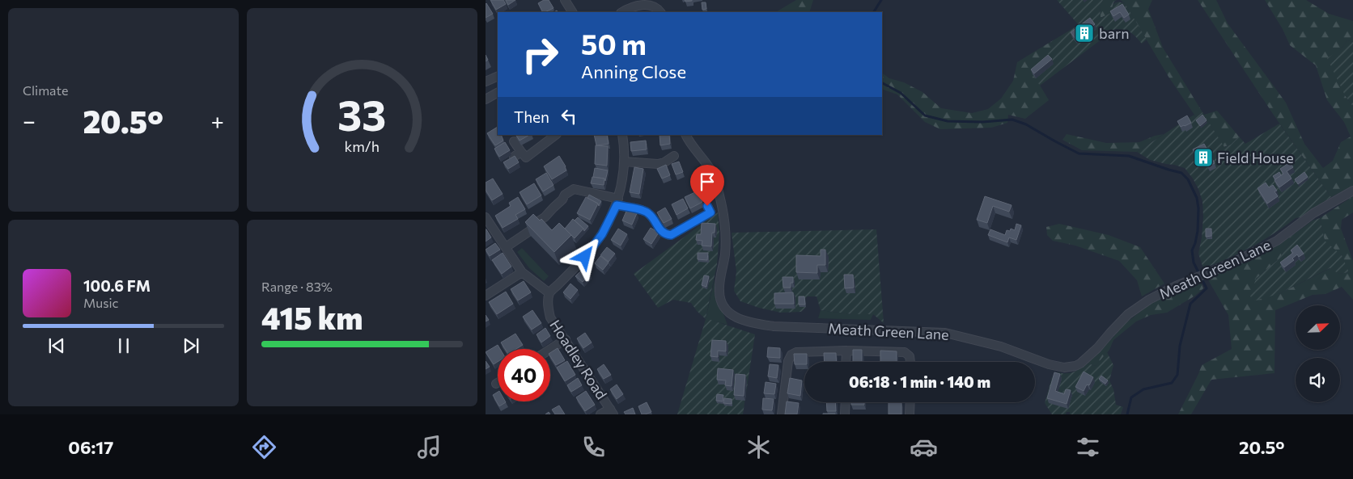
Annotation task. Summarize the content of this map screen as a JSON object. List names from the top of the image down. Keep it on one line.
{"streets":{"street":["Meath Green Lane","Hoadley Road"]},"places":{"building":["barn","Field House"]},"north":"top right","page":{"tile":["Climate",["Range · 83%","415 km"]],"turn":["50 m","Anning Close"],"then":"Then","heat":["−","20.5°","+"],"song":["100.6 FM","Music"],"limit":"40","trip":"06:18 · 1 min · 140 m","tabs":["06:17","20.5°"],"gauge":["33","km/h"]}}
